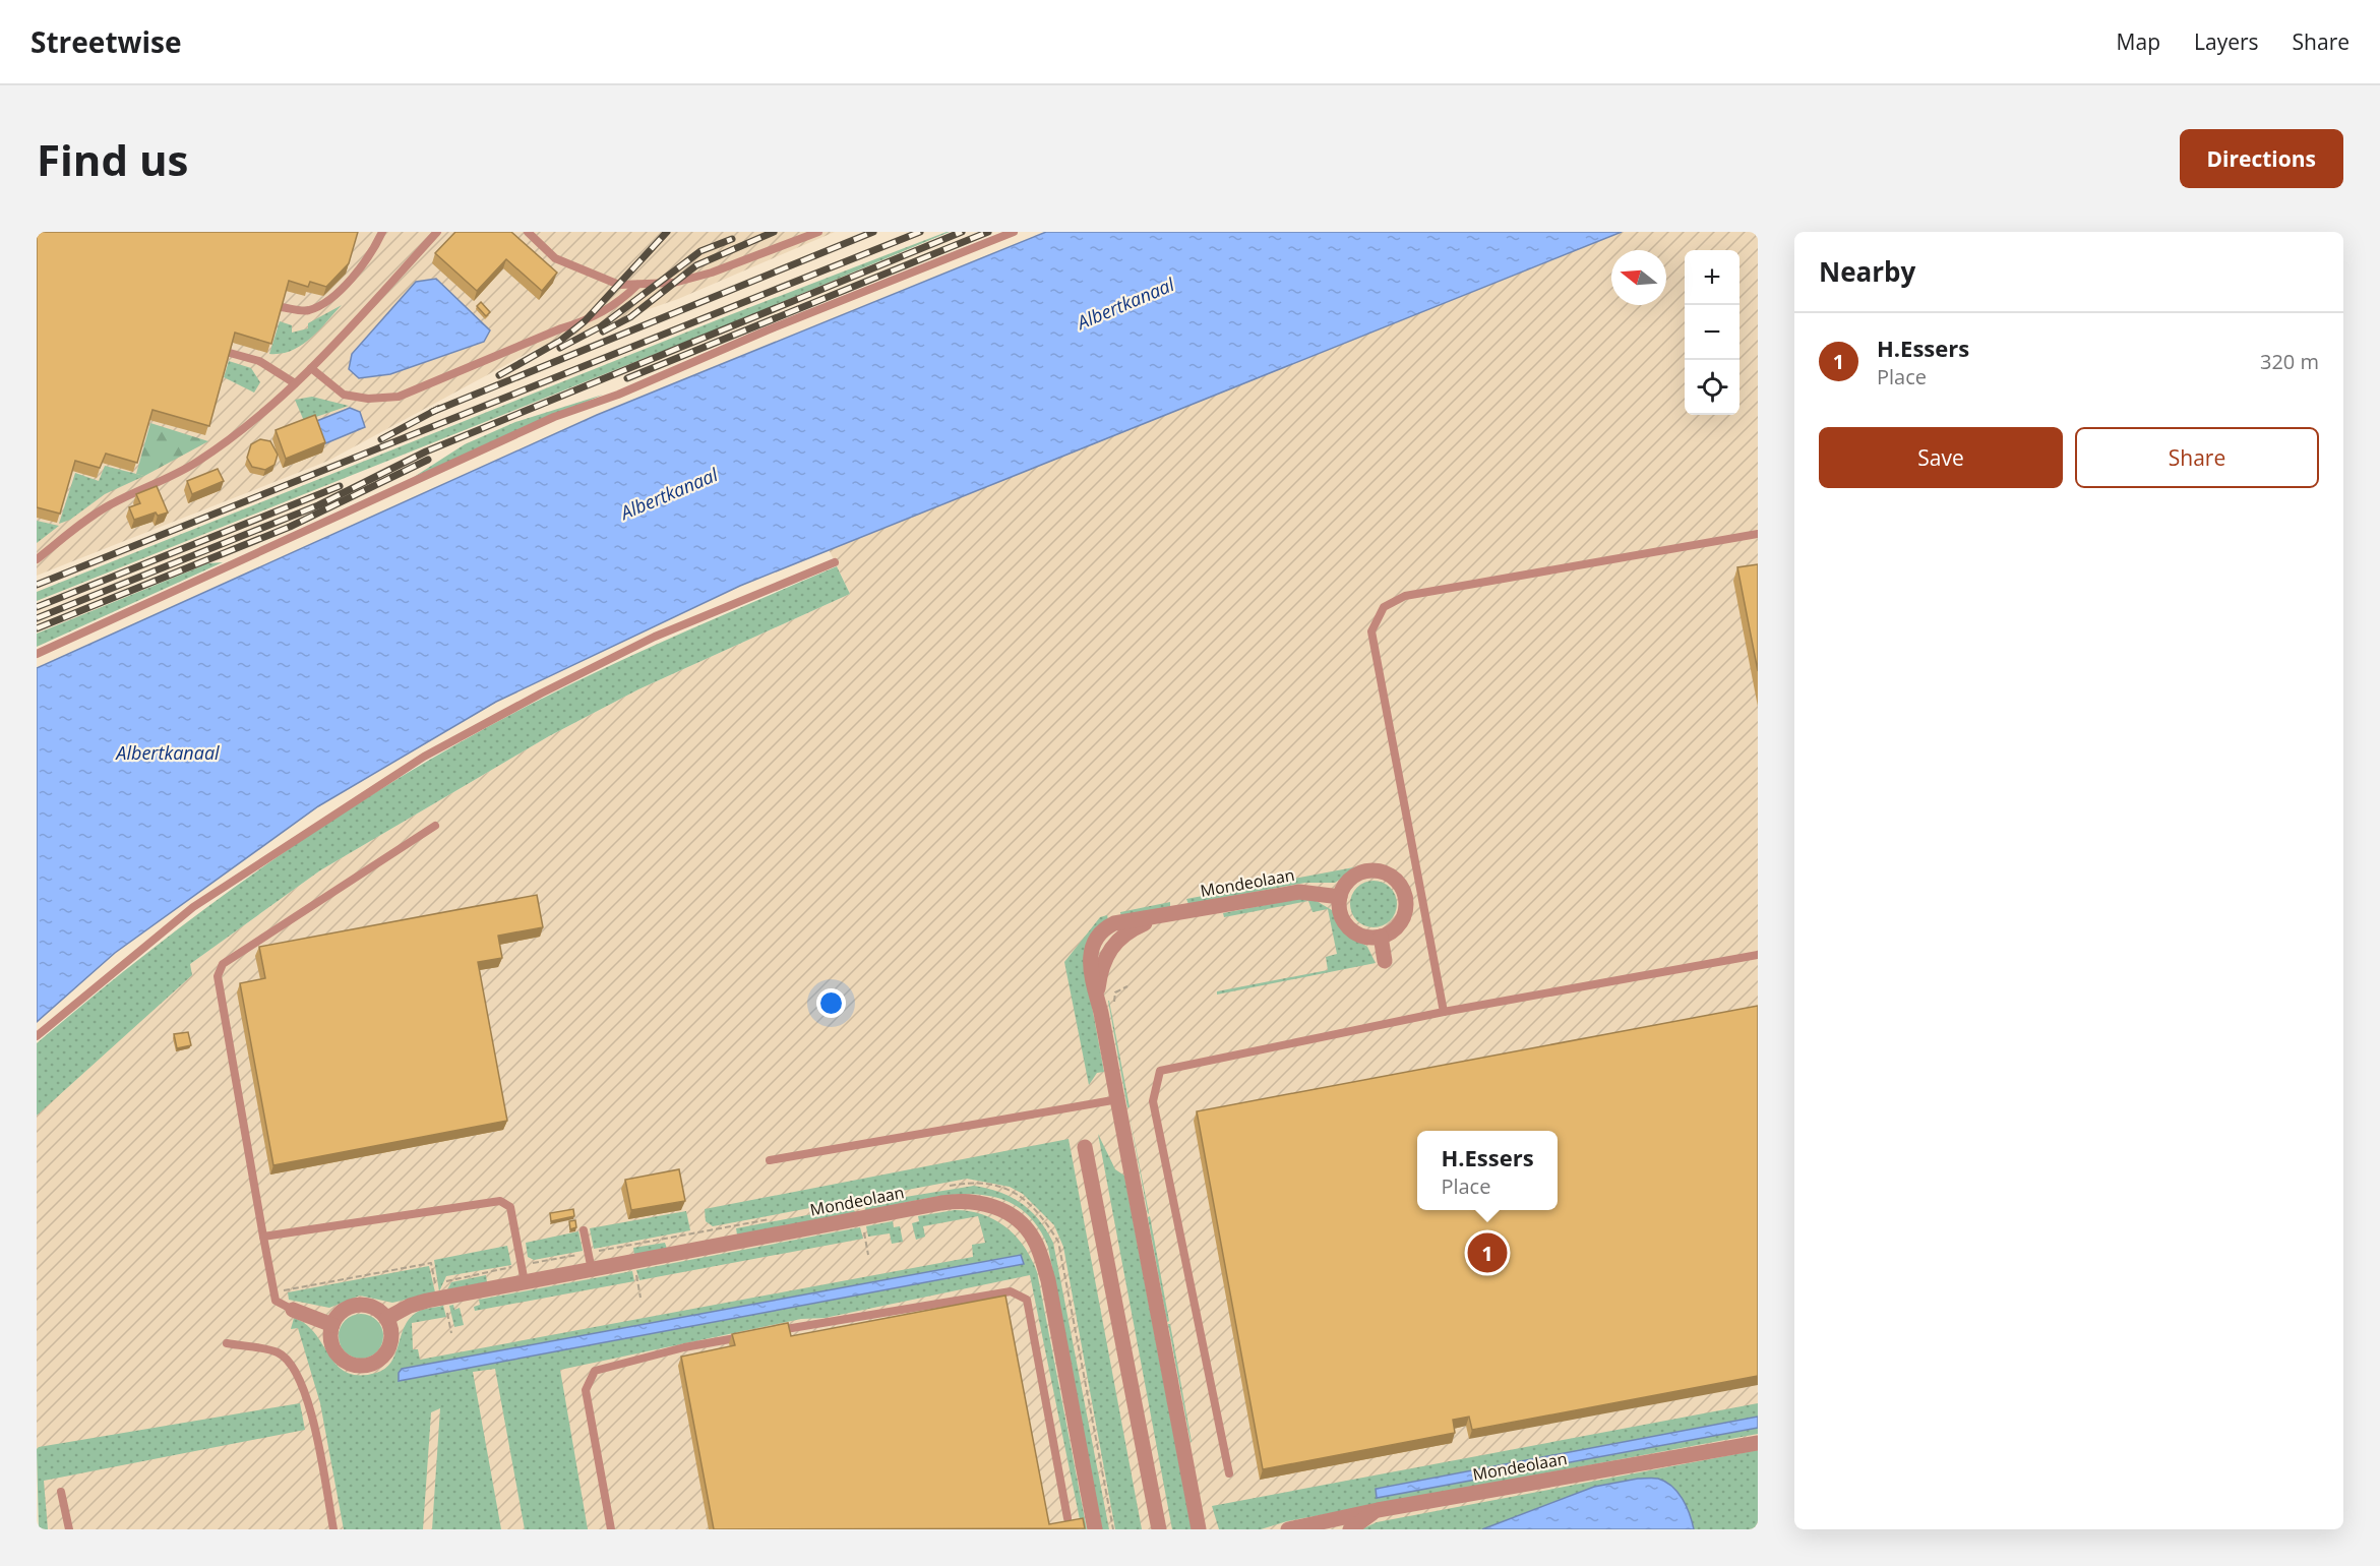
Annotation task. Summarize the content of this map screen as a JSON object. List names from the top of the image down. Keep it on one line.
{"streets":{"street":["Mondeolaan"]},"water":["Albertkanaal"],"north":"left","page":{"header":"Streetwise","nav":["Map","Layers","Share"],"buttons":["Directions",["Save","Share"]],"title":"Find us","heading":"Nearby","map_buttons":["+","−"],"list":[{"mark":"1","name":"H.Essers","note":"Place","value":"320 m"}],"popup":["H.Essers","Place"],"pins":"1"}}
